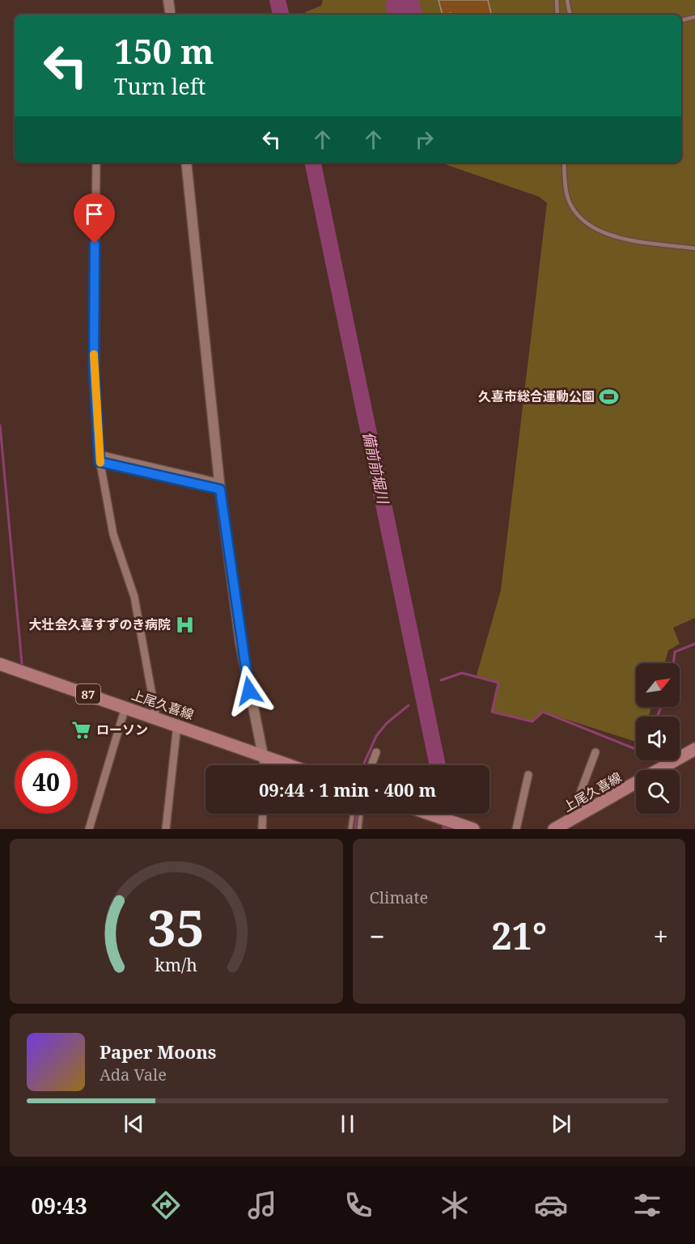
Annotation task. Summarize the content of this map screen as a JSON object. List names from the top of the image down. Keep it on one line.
{"streets":{"main road":["87","上尾久喜線"]},"water":["備前前堀川"],"places":{"sports":["久喜市総合運動公園"],"hospital":["大壮会久喜すずのき病院"],"supermarket":["ローソン"]},"north":"top right","page":{"turn":["150 m","Turn left"],"limit":"40","trip":"09:44 · 1 min · 400 m","tile":"Climate","heat":["−","21°","+"],"song":["Paper Moons","Ada Vale"],"tabs":"09:43","gauge":["35","km/h"]}}
